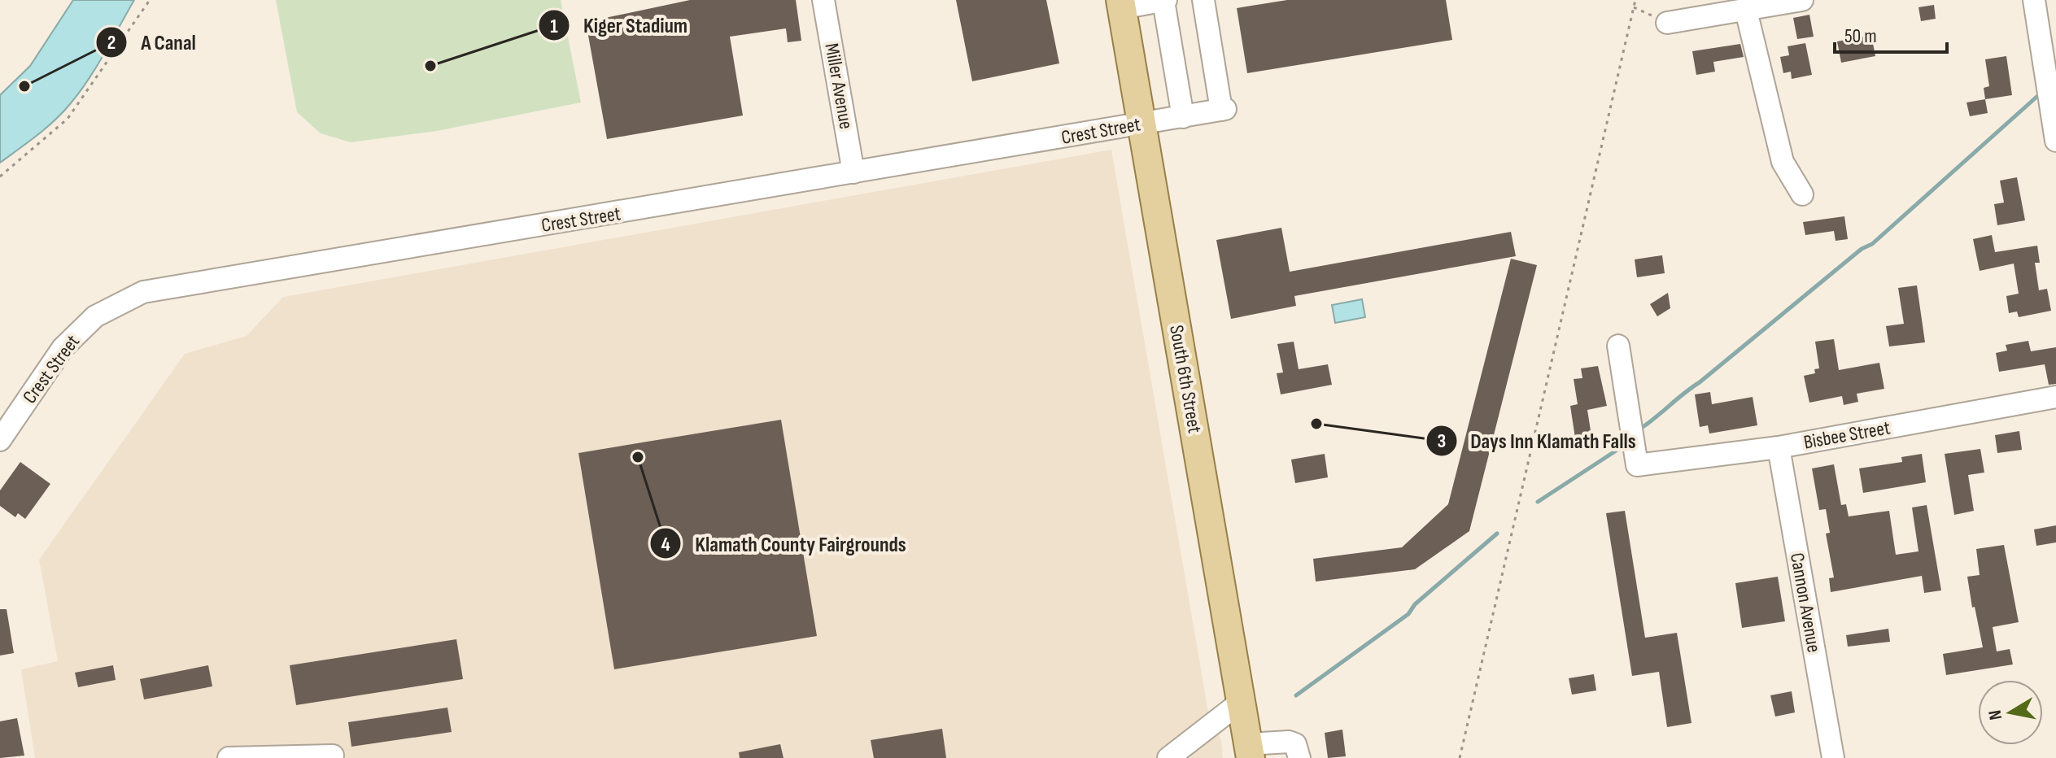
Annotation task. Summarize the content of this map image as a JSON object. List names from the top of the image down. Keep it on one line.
{"streets":{"main road":["South 6th Street"],"street":["Miller Avenue","Crest Street","Bisbee Street","Cannon Avenue"]},"crossings":[["Miller Avenue","Crest Street"],["Crest Street","South 6th Street"],["Bisbee Street","Cannon Avenue"]],"places":["Kiger Stadium","A Canal","Days Inn Klamath Falls","Klamath County Fairgrounds"],"scale_bar":"50 m","north":"left"}
